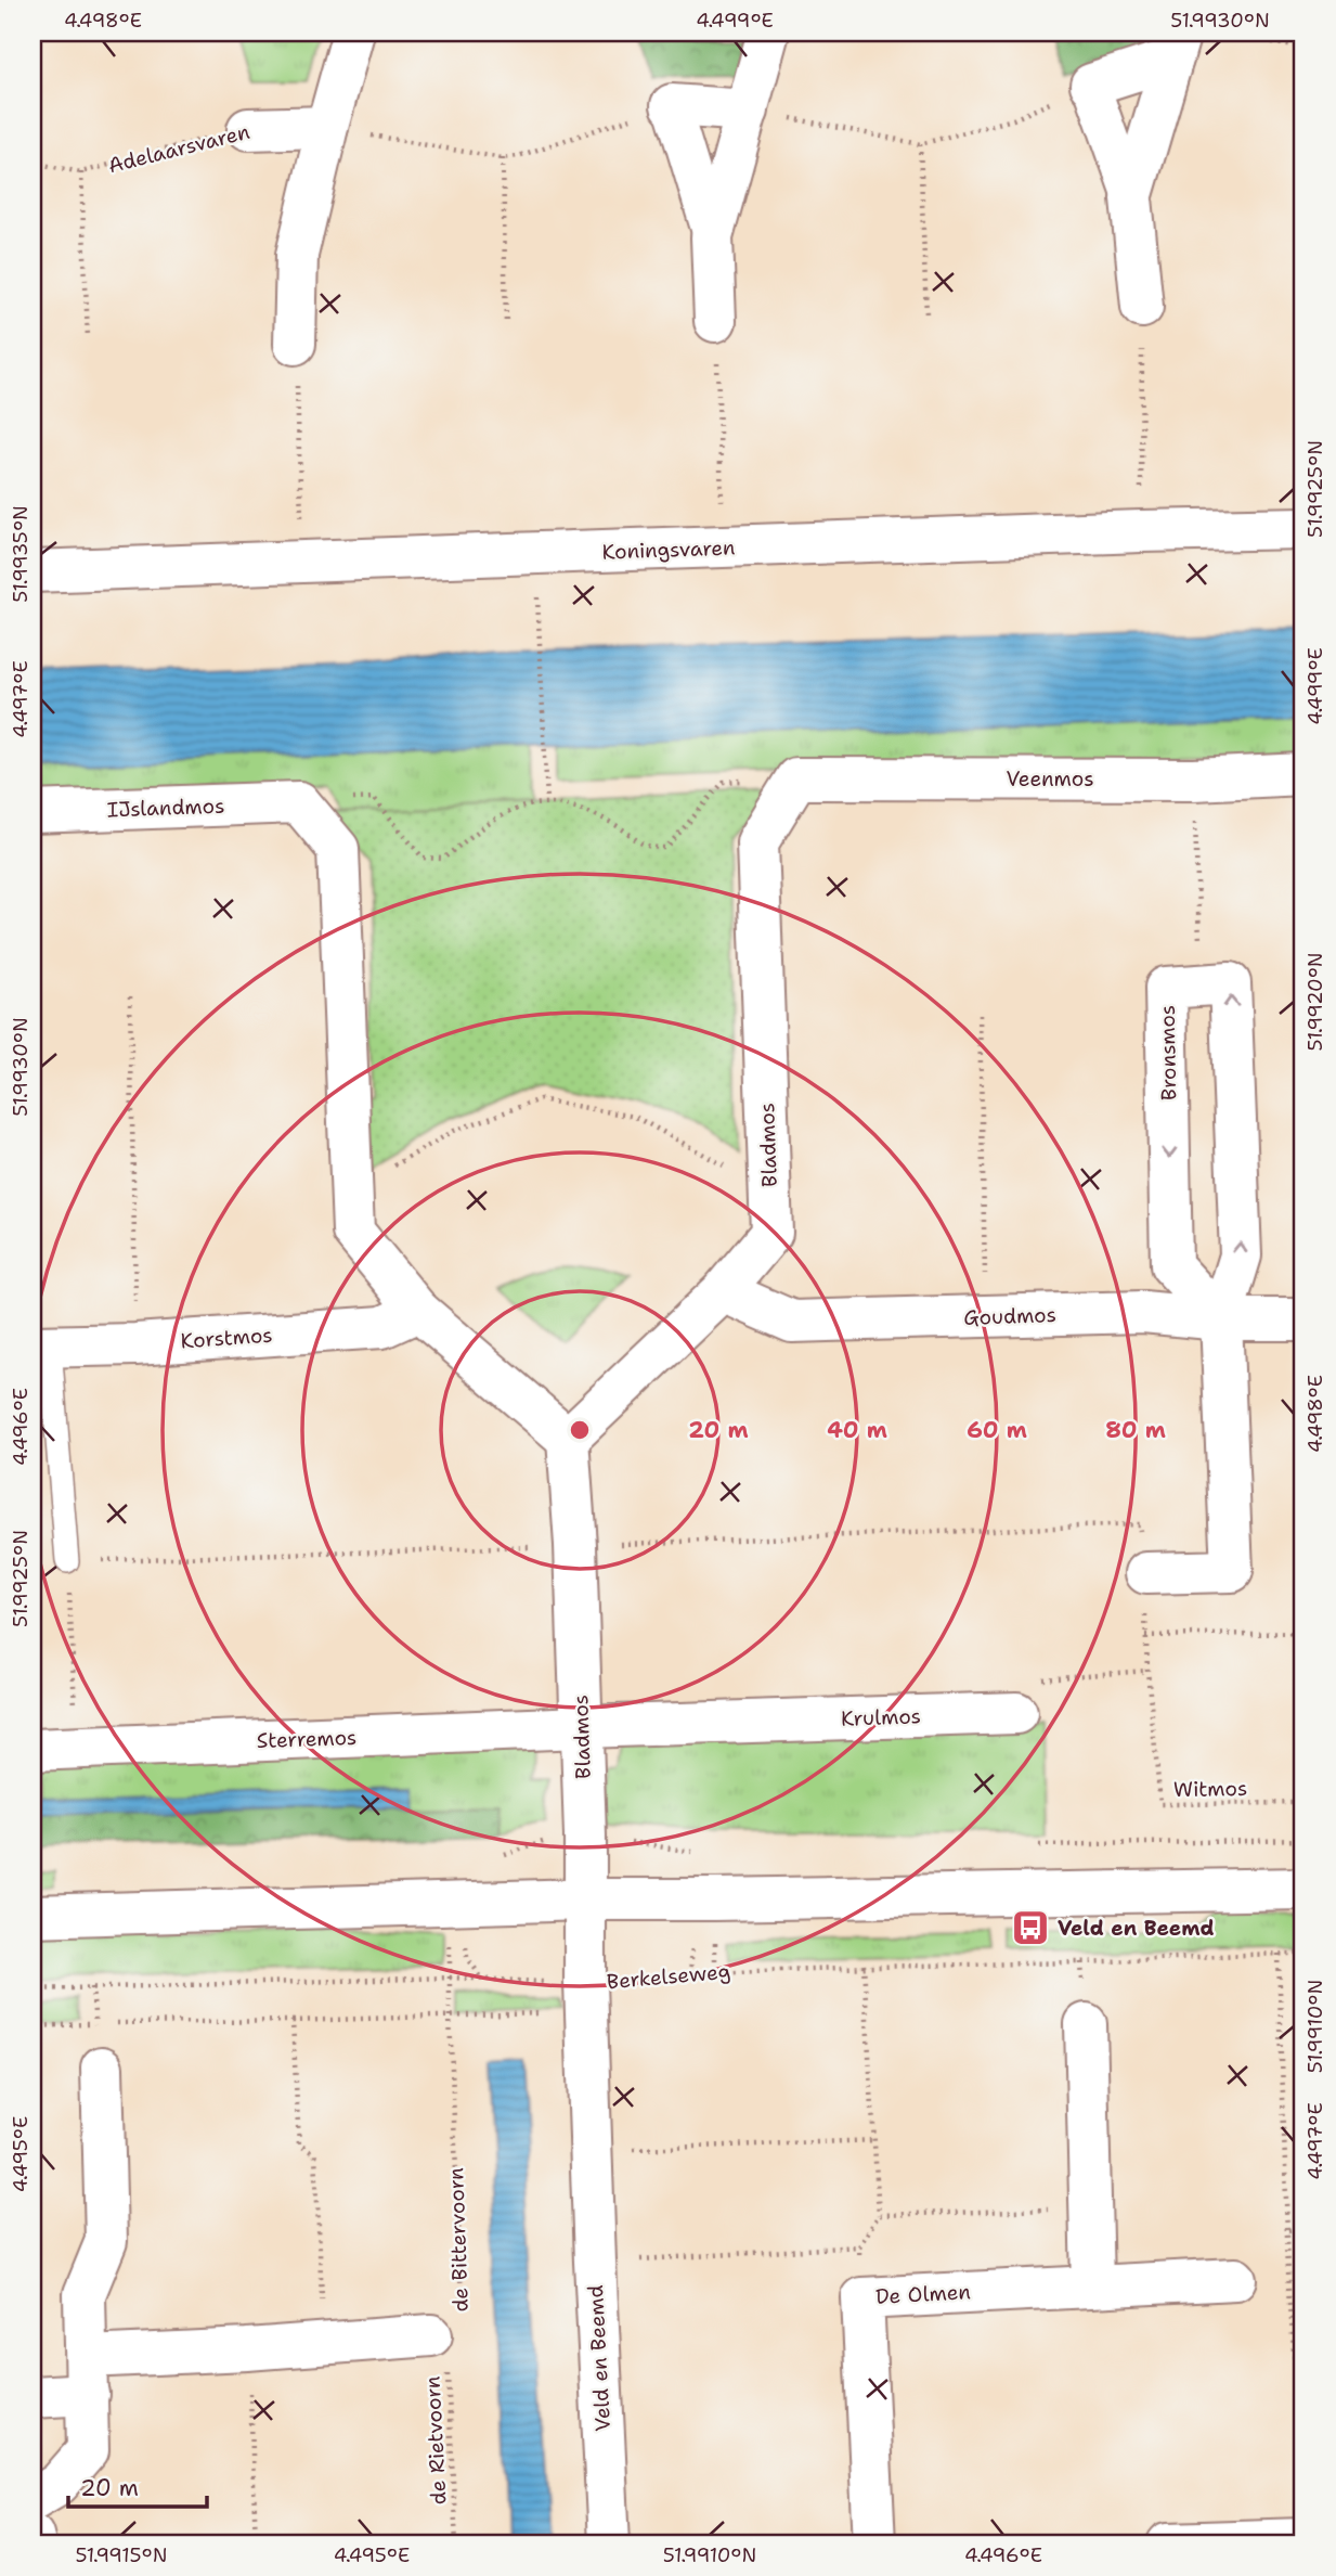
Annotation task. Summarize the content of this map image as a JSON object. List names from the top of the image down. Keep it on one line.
{"streets":{"street":["Adelaarsvaren","Koningsvaren","Veenmos","IJslandmos","Bronsmos","Bladmos","Goudmos","Korstmos","Krulmos","Sterremos","de Bittervoorn","De Olmen","Veld en Beemd"],"path":["Witmos","Berkelseweg","de Rietvoorn"]},"crossings":[["Veenmos","Bladmos"],["Bronsmos","Goudmos"],["Bladmos","Goudmos"],["Bladmos","Krulmos"],["Bladmos","Sterremos"],["Bladmos","Veld en Beemd"],["Krulmos","Sterremos"],["Krulmos","Witmos"],["Berkelseweg","de Bittervoorn"],["Berkelseweg","Veld en Beemd"],["de Bittervoorn","de Rietvoorn"]],"places":{"bus stop":["Veld en Beemd"]},"scale_bar":"20 m","coordinates":["4.498°E","4.499°E","51.9930°N","51.9925°N","51.9935°N","4.497°E","51.9920°N","4.496°E","51.9910°N","4.495°E","51.9915°N"],"rings":["20 m","40 m","60 m","80 m"]}
